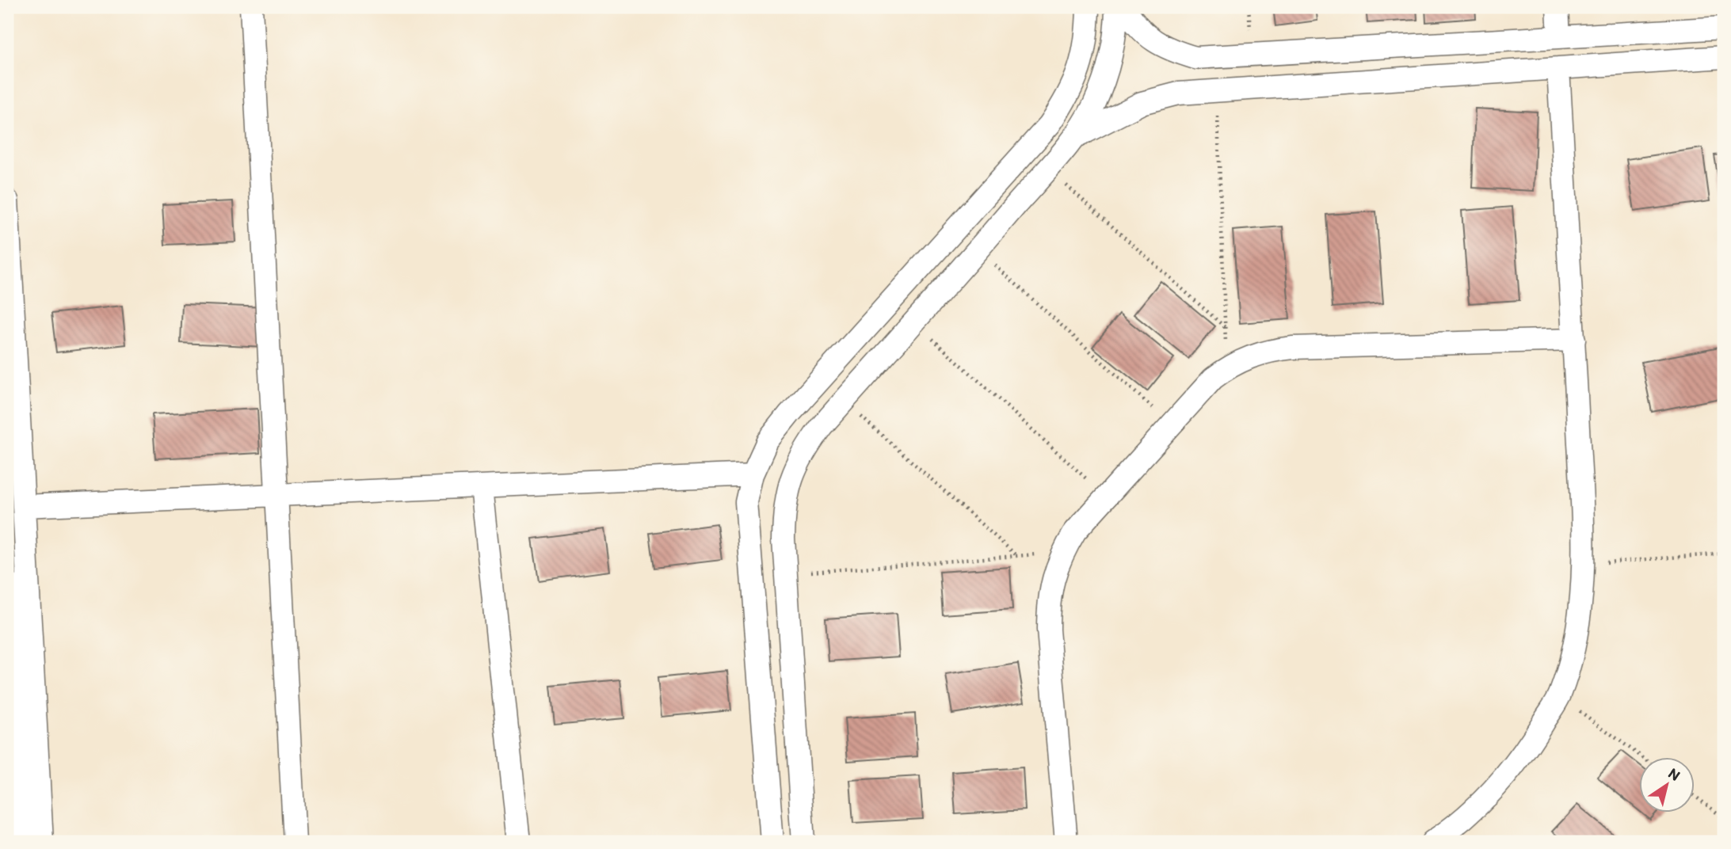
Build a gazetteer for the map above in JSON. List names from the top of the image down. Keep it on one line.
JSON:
{"north":"top right"}
